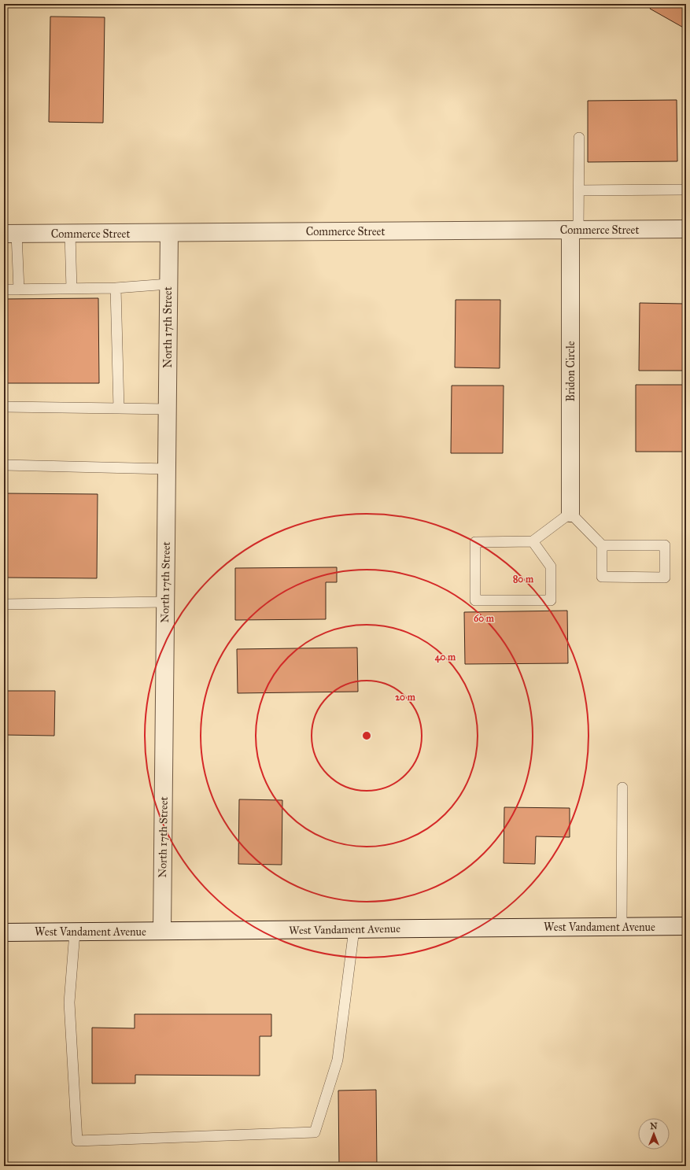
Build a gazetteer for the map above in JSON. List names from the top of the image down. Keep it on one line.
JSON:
{"streets":{"street":["Commerce Street","North 17th Street","Bridon Circle","West Vandament Avenue"]},"crossings":[["Commerce Street","North 17th Street"],["Commerce Street","Bridon Circle"],["North 17th Street","West Vandament Avenue"]],"north":"top","rings":["80 m","60 m","40 m","20 m"]}
